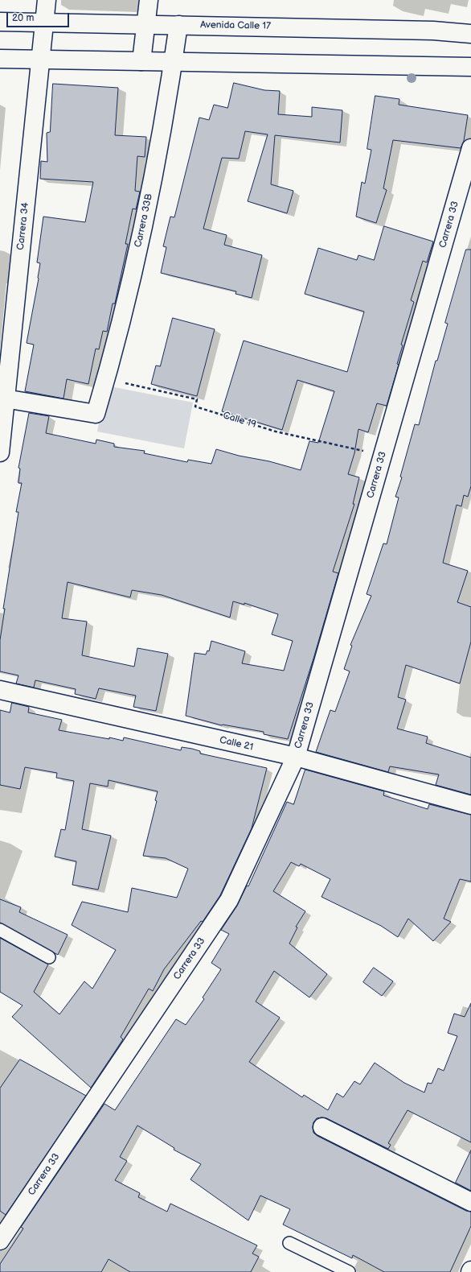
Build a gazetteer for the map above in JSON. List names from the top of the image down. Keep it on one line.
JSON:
{"streets":{"street":["Avenida Calle 17","Carrera 33B","Carrera 33","Carrera 34","Calle 21"],"path":["Calle 19"]},"crossings":[["Avenida Calle 17","Carrera 33B"],["Avenida Calle 17","Carrera 34"],["Carrera 33B","Carrera 34"],["Carrera 33B","Calle 19"],["Carrera 33","Calle 19"],["Carrera 33","Calle 21"]],"scale_bar":"20 m"}
